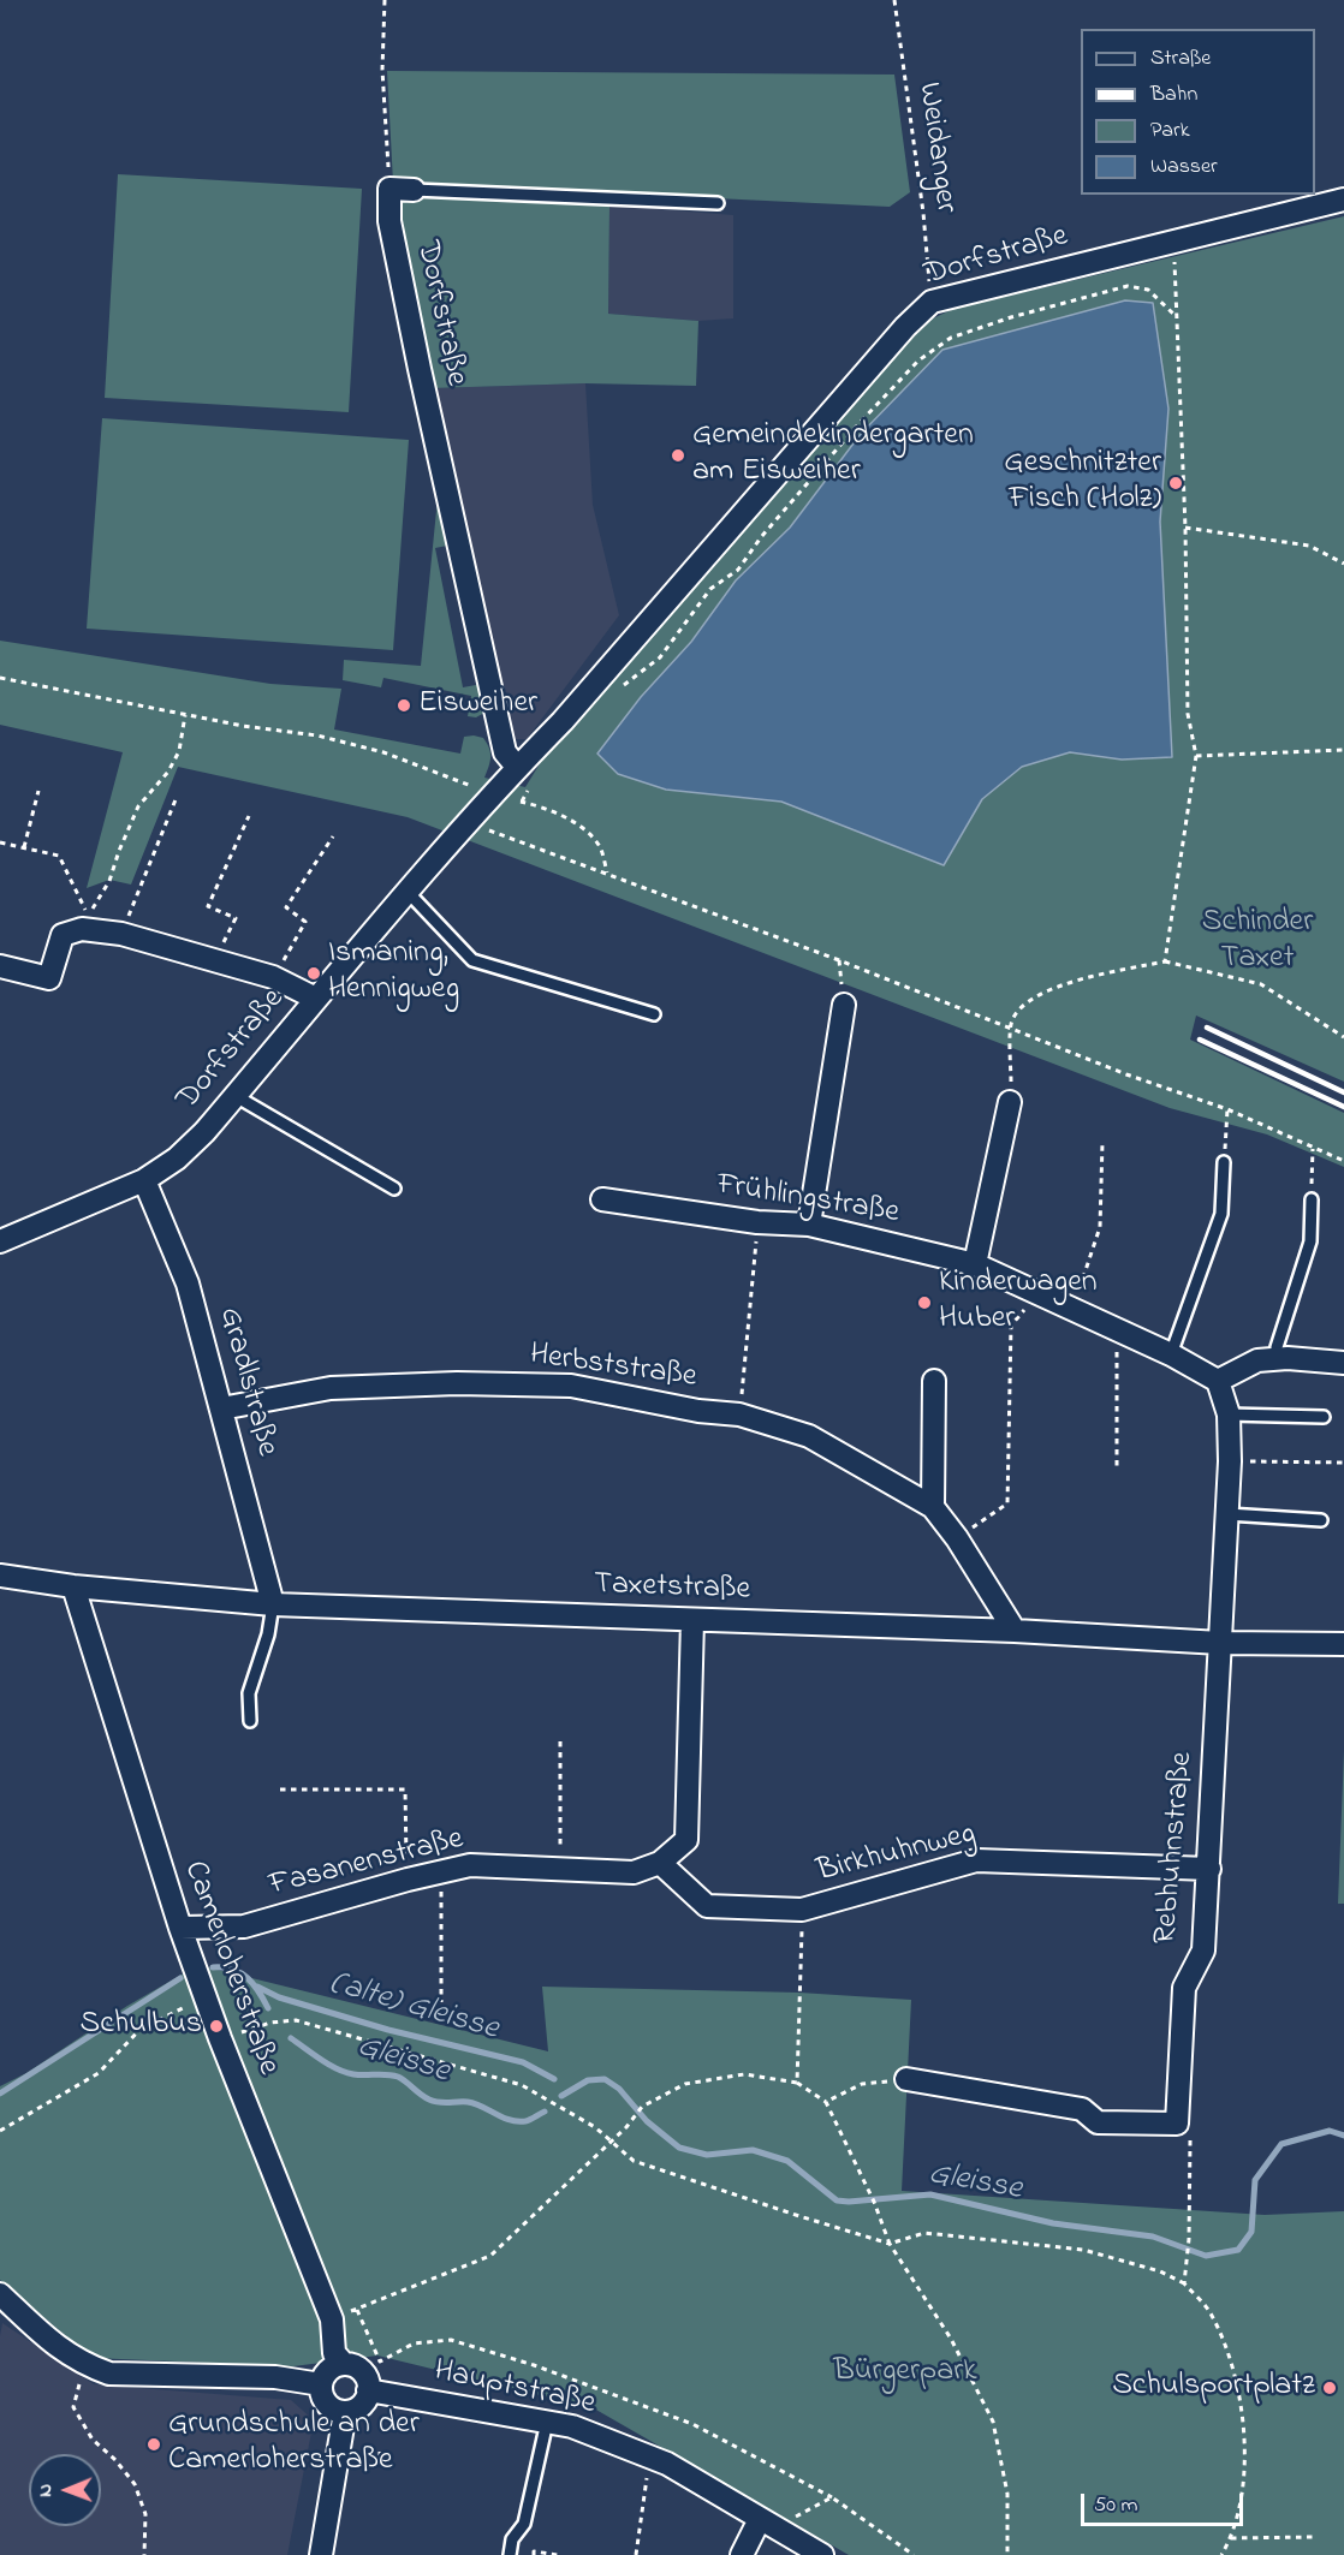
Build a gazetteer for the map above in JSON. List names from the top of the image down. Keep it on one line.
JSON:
{"streets":{"street":["Dorfstraße","Frühlingstraße","Herbststraße","Gradlstraße","Taxetstraße","Rebhuhnstraße","Birkhuhnweg","Fasanenstraße","Camerloherstraße","Hauptstraße"],"path":["Weidanger"]},"crossings":[["Weidanger","Dorfstraße"],["Dorfstraße","Gradlstraße"],["Herbststraße","Gradlstraße"],["Herbststraße","Taxetstraße"],["Gradlstraße","Taxetstraße"],["Taxetstraße","Rebhuhnstraße"],["Taxetstraße","Fasanenstraße"],["Taxetstraße","Camerloherstraße"],["Rebhuhnstraße","Birkhuhnweg"],["Birkhuhnweg","Fasanenstraße"],["Fasanenstraße","Camerloherstraße"],["Camerloherstraße","Hauptstraße"]],"water":["(alte) Gleisse","Gleisse"],"parks":["Schinder Taxet","Bürgerpark"],"places":["Gemeindekindergarten am Eisweiher","Geschnitzter Fisch (Holz)","Eisweiher","Ismaning, Hennigweg","Kinderwagen Huber","Schulbus","Schulsportplatz","Grundschule an der Camerloherstraße"],"legend":["Straße","Bahn","Park","Wasser"],"scale_bar":"50 m","north":"left"}
